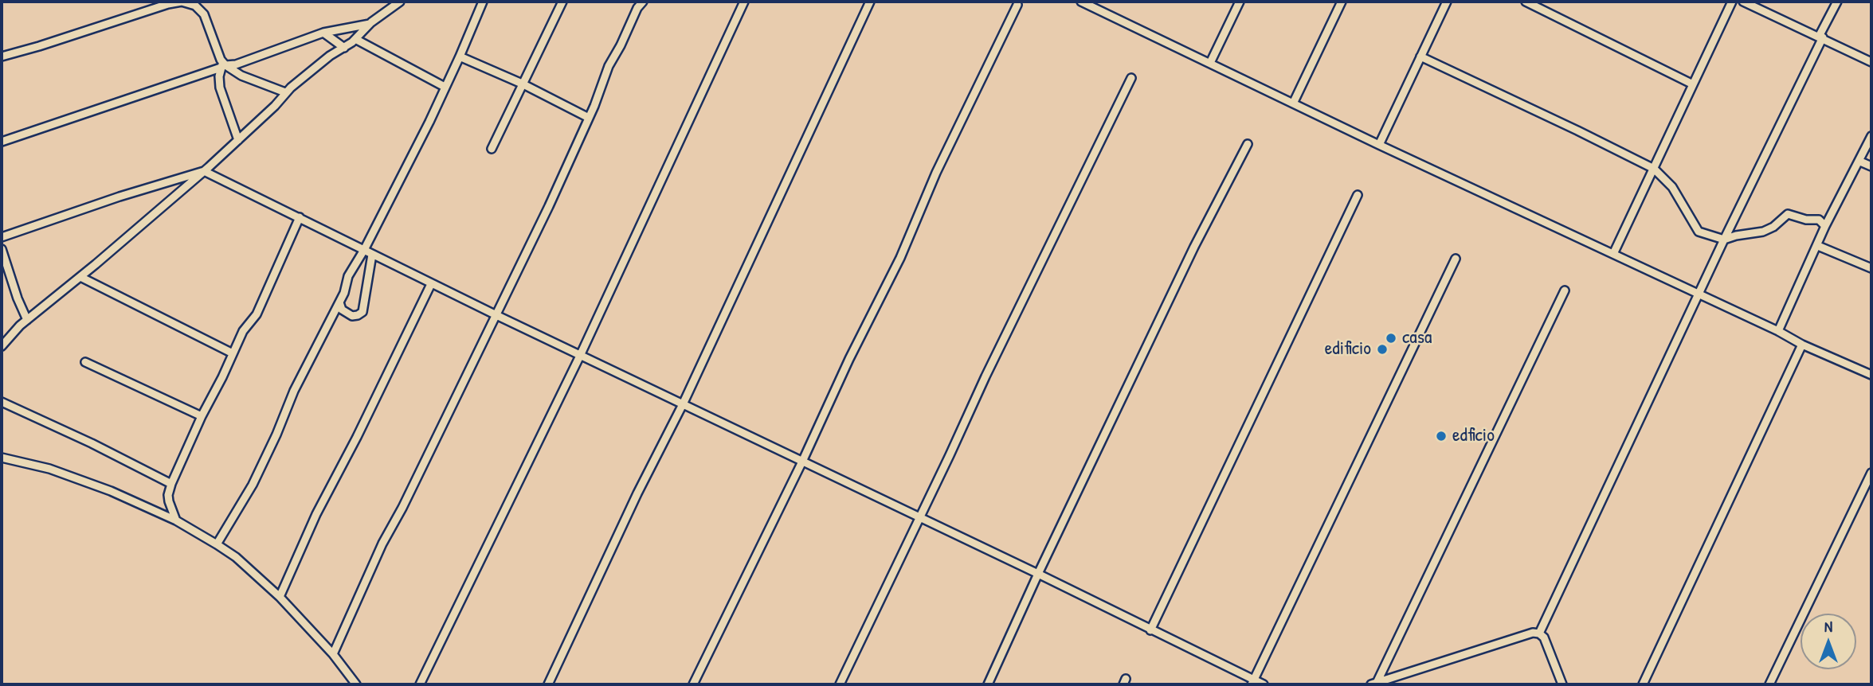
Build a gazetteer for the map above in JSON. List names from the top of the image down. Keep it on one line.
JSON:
{"places":["casa","edificio","edficio"],"north":"top"}
